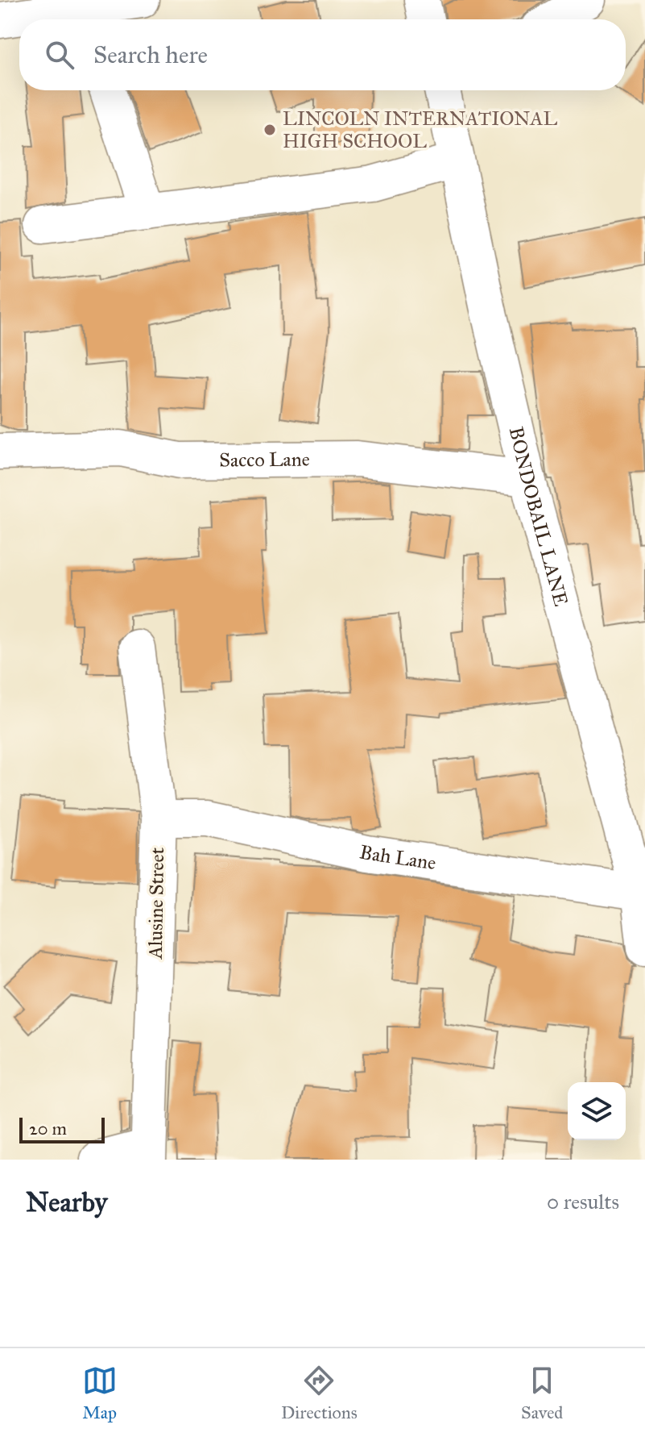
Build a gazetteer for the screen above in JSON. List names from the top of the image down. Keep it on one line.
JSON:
{"streets":{"street":["Sacco Lane","BONDOBAIL LANE","Bah Lane","Alusine Street"]},"crossings":[["Sacco Lane","BONDOBAIL LANE"],["BONDOBAIL LANE","Bah Lane"],["Bah Lane","Alusine Street"]],"places":["LINCOLN INTERNATIONAL HIGH SCHOOL"],"scale_bar":"20 m","page":{"search":"Search here","scale":"20 m","heading":["Nearby","0 results"],"nav":["Map","Directions","Saved"]}}
